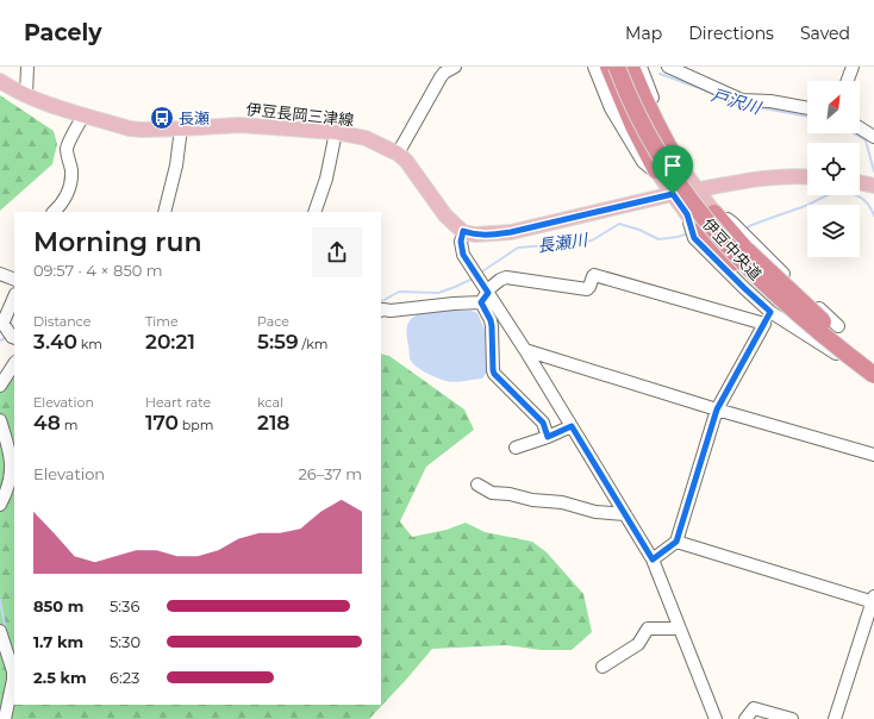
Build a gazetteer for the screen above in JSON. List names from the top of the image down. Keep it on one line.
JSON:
{"streets":{"highway":["伊豆中央道"],"main road":["伊豆長岡三津線"]},"water":["戸沢川","長瀬川"],"places":{"bus stop":["長瀬"]},"north":"top right","page":{"header":"Pacely","nav":["Map","Directions","Saved"],"heading":["Morning run","09:57 · 4 × 850 m"],"stats":[["Distance","3.40 km"],["Time","20:21"],["Pace","5:59 /km"],["Elevation","48 m"],["Heart rate","170 bpm"],["kcal","218"]],"chart":["Elevation","26–37 m"],"list":[{"name":"850 m","note":"5:36"},{"name":"1.7 km","note":"5:30"},{"name":"2.5 km","note":"6:23"}]}}
